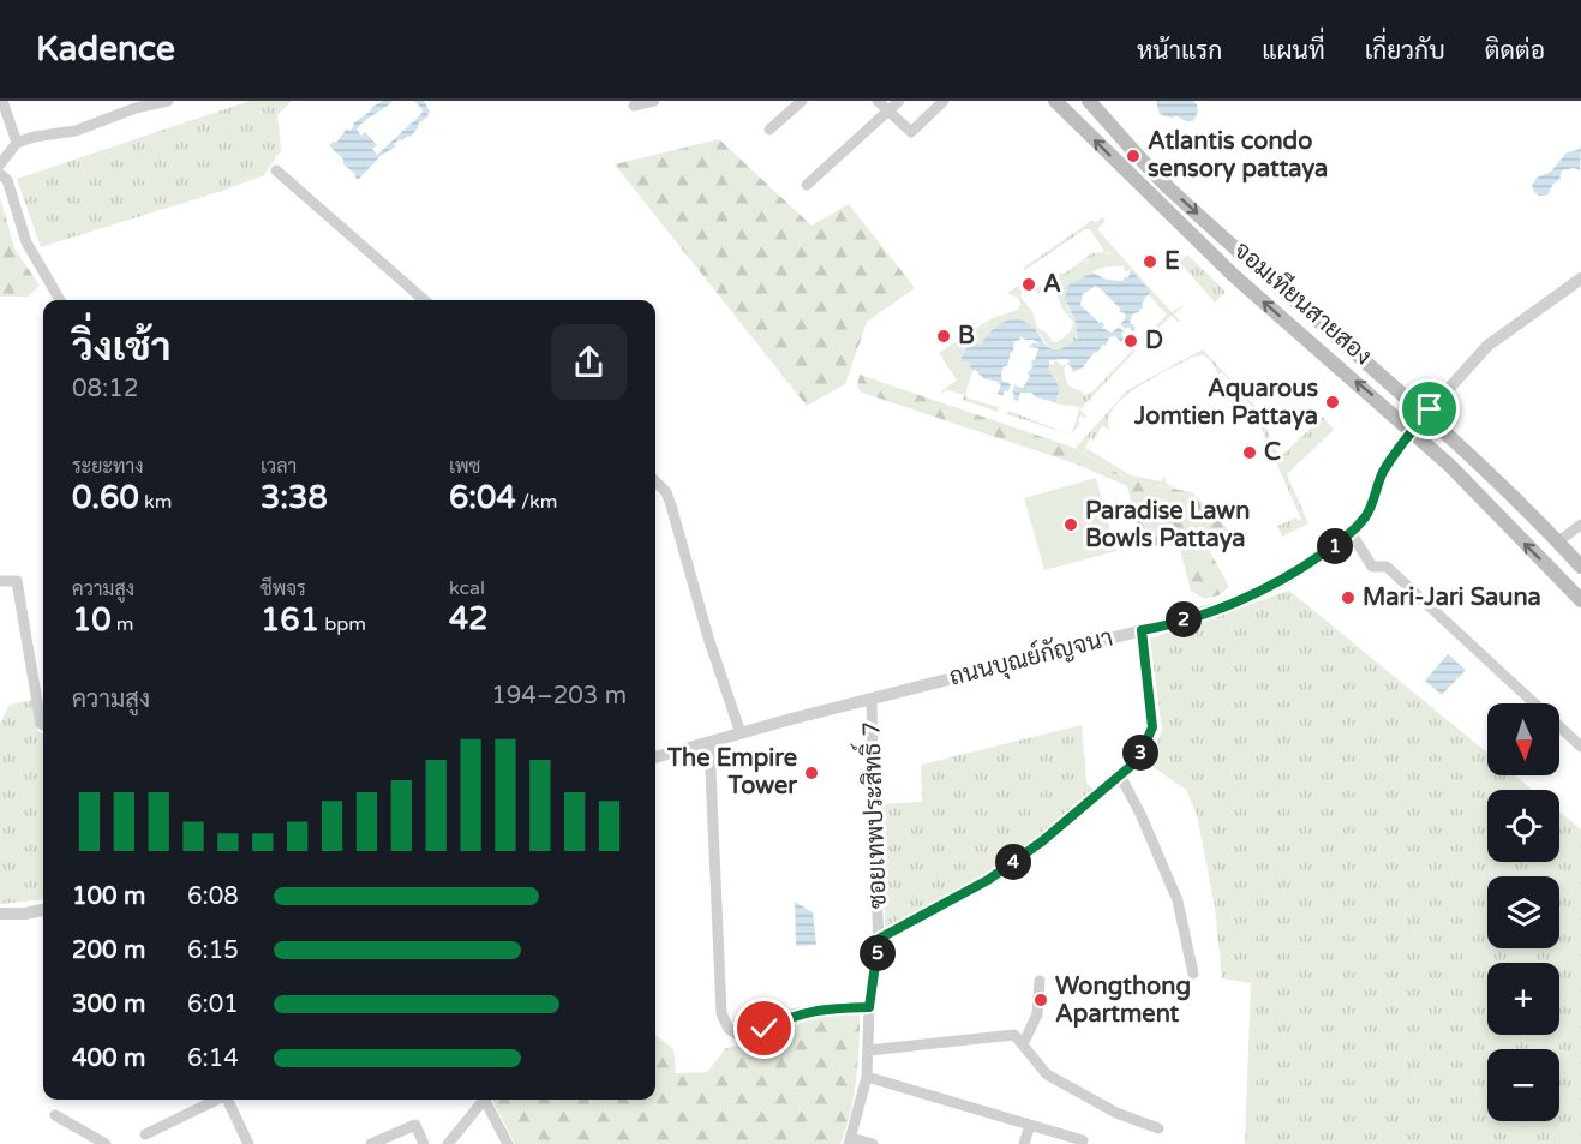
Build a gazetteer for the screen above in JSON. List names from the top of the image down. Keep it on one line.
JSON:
{"streets":{"main road":["จอมเทียนสายสอง"],"street":["ถนนบุณย์กัญจนา","ซอยเทพประสิทธิ์ 7"]},"crossings":[["จอมเทียนสายสอง","ถนนบุณย์กัญจนา"],["ถนนบุณย์กัญจนา","ซอยเทพประสิทธิ์ 7"]],"places":["Atlantis condo sensory pattaya","E","A","B","D","Aquarous Jomtien Pattaya","C","Paradise Lawn Bowls Pattaya","Mari-Jari Sauna","The Empire Tower","Wongthong Apartment"],"north":"bottom","page":{"header":"Kadence","nav":["หน้าแรก","แผนที่","เกี่ยวกับ","ติดต่อ"],"heading":["วิ่งเช้า","08:12"],"stats":[["ระยะทาง","0.60 km"],["เวลา","3:38"],["เพซ","6:04 /km"],["ความสูง","10 m"],["ชีพจร","161 bpm"],["kcal","42"]],"pins":["1","2","3","4","5"],"chart":["ความสูง","194–203 m"],"map_buttons":["+","−"],"list":[{"name":"100 m","note":"6:08"},{"name":"200 m","note":"6:15"},{"name":"300 m","note":"6:01"},{"name":"400 m","note":"6:14"}]}}
